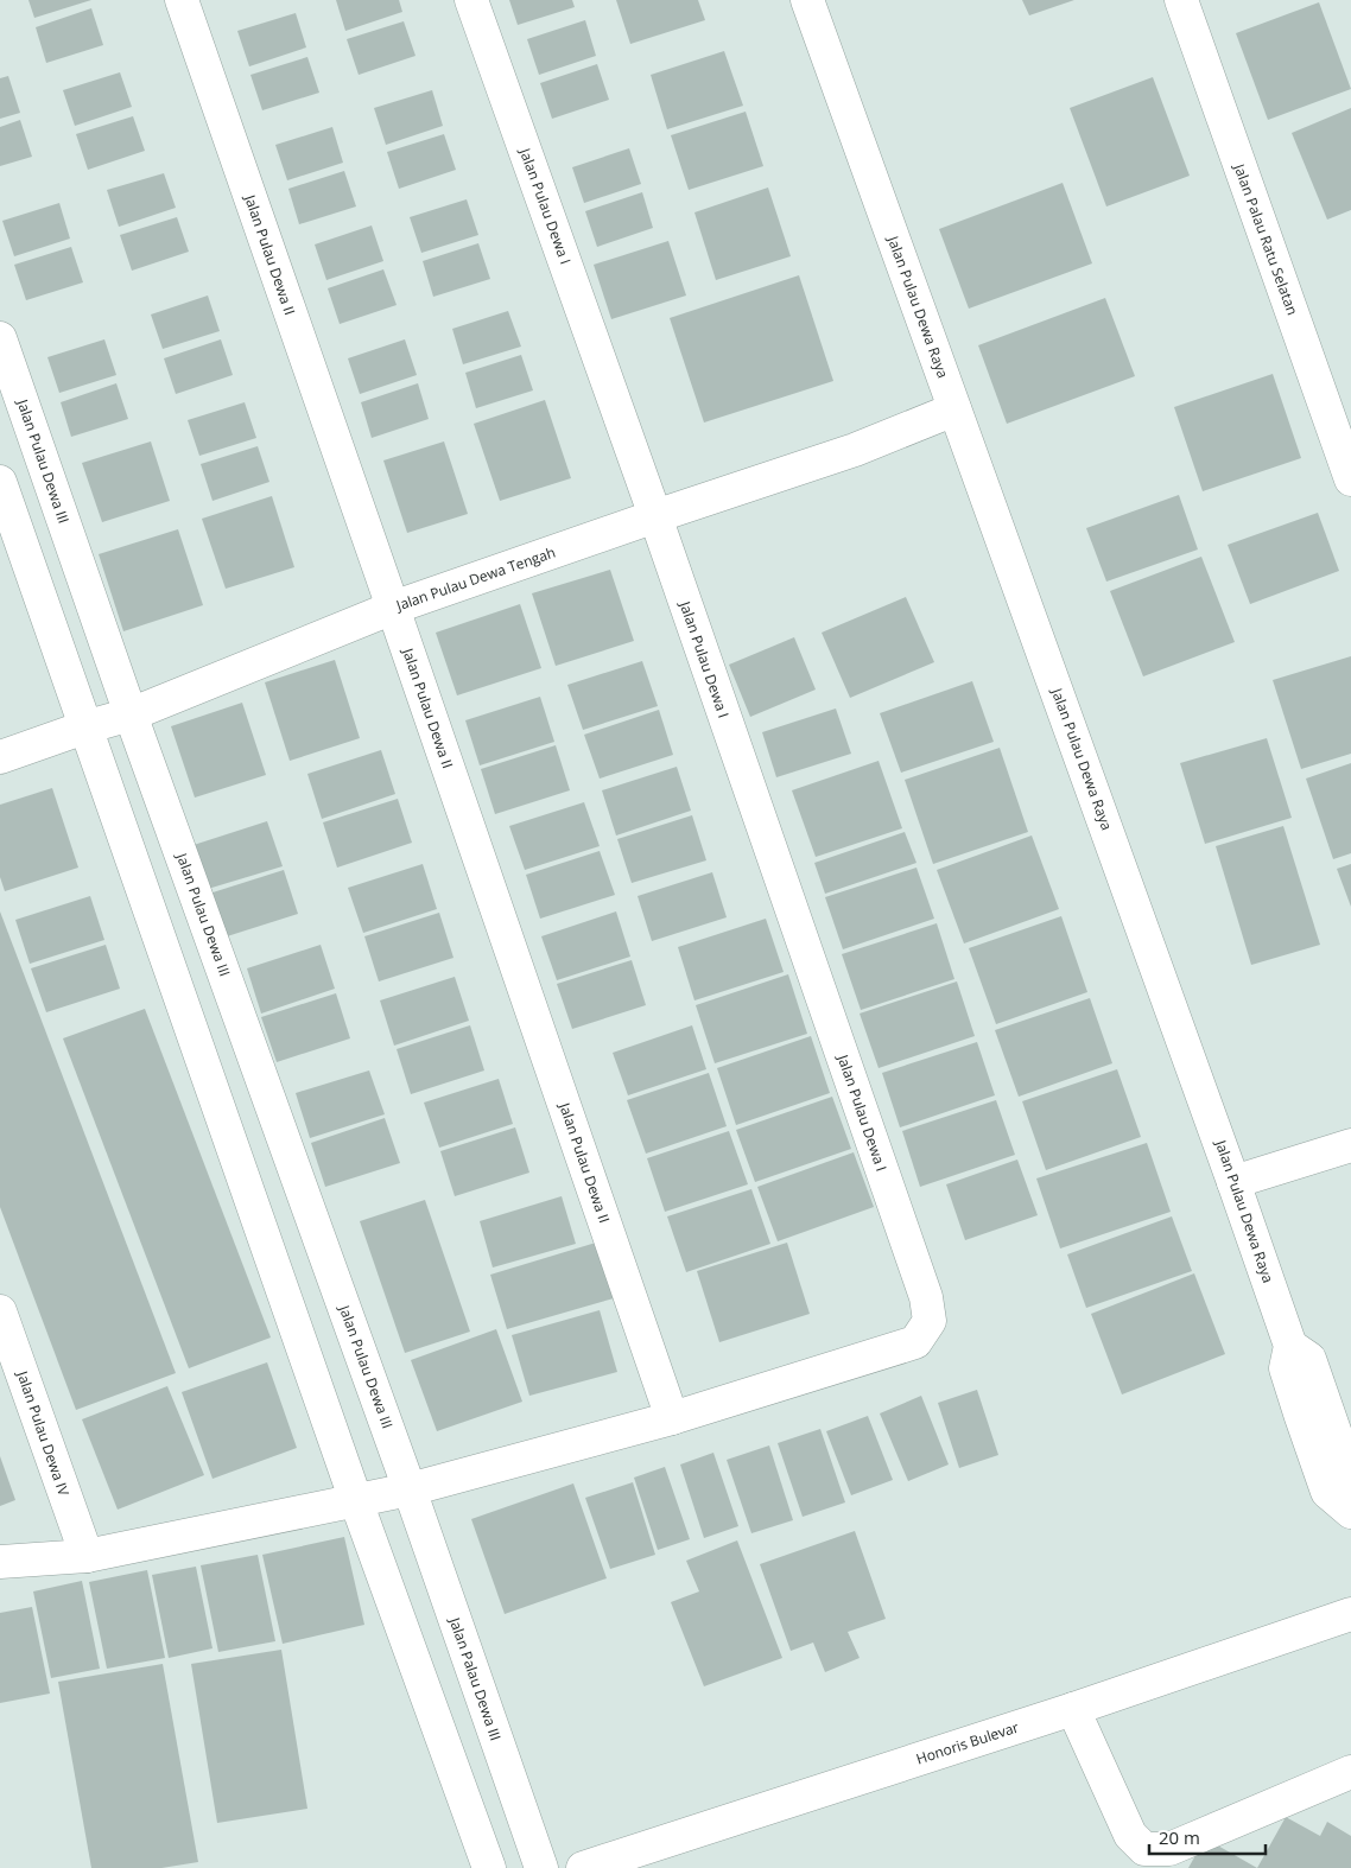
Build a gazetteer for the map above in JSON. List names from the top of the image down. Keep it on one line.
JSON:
{"streets":{"street":["Jalan Pulau Dewa I","Jalan Palau Ratu Selatan","Jalan Pulau Dewa II","Jalan Pulau Dewa Raya","Jalan Pulau Dewa III","Jalan Pulau Dewa Tengah","Jalan Pulau Dewa IV","Jalan Palau Dewa III","Honoris Bulevar"]},"crossings":[["Jalan Pulau Dewa I","Jalan Pulau Dewa II"],["Jalan Pulau Dewa I","Jalan Pulau Dewa Tengah"],["Jalan Pulau Dewa II","Jalan Pulau Dewa Tengah"],["Jalan Pulau Dewa Raya","Jalan Pulau Dewa Tengah"],["Jalan Pulau Dewa III","Jalan Pulau Dewa Tengah"],["Jalan Pulau Dewa III","Jalan Palau Dewa III"]],"scale_bar":"20 m"}
